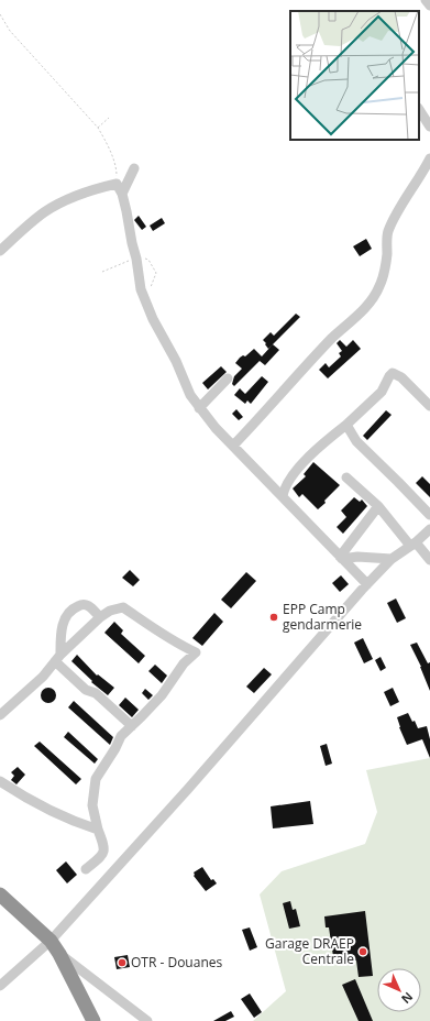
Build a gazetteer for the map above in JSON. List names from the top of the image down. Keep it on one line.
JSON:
{"places":["EPP Camp gendarmerie","Garage DRAEP Centrale","OTR - Douanes"],"north":"bottom right"}
